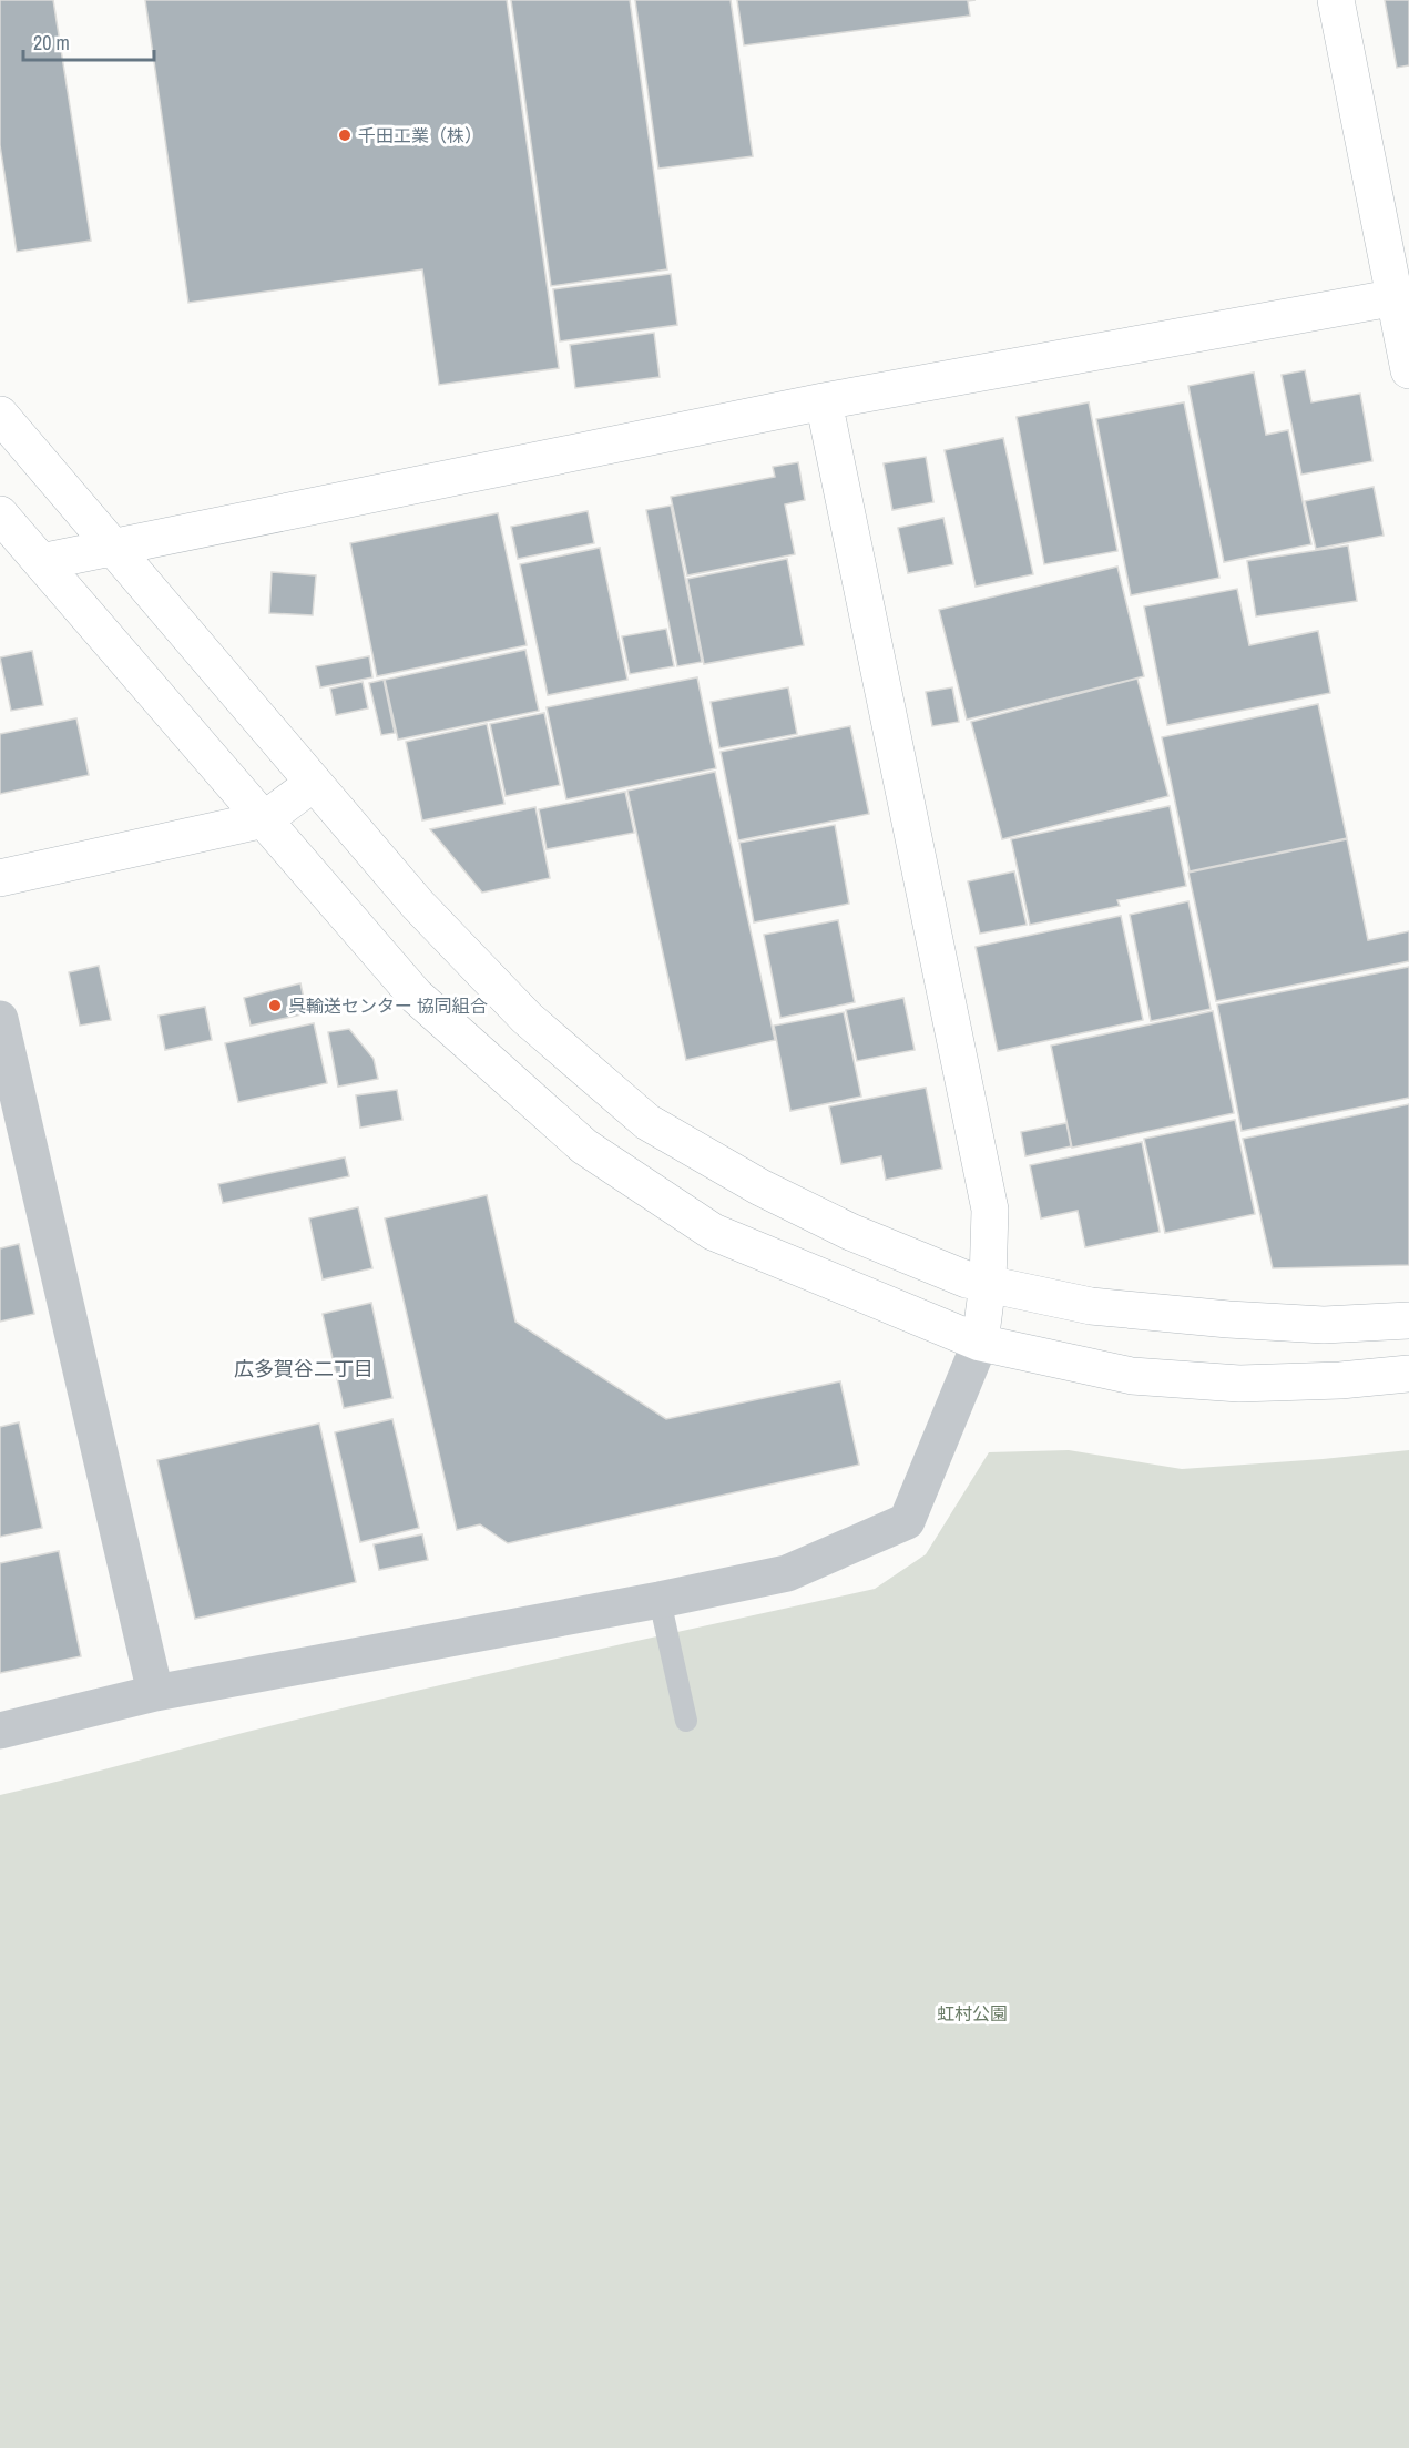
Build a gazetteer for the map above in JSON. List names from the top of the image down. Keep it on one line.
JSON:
{"districts":["広多賀谷二丁目"],"parks":["虹村公園"],"places":["千田工業（株）","呉輸送センター 協同組合"],"scale_bar":"20 m"}
